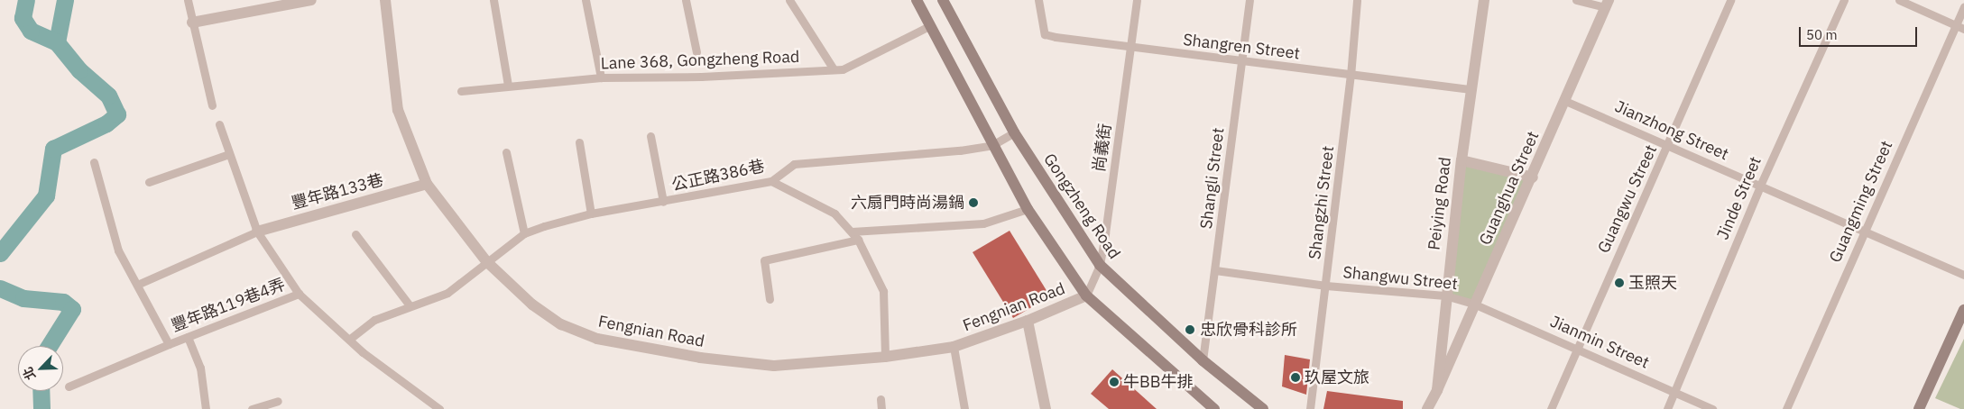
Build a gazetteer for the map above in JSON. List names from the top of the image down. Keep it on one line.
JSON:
{"streets":{"street":["Guanghua Street","豐年路133巷","Peiying Road","Gongzheng Road","Fengnian Road"],"lane":["Shangren Street","Lane 368, Gongzheng Road","Jianzhong Street","尚義街","公正路386巷","Shangli Street","Jinde Street","Guangwu Street","Guangming Street","Shangzhi Street","Shangwu Street","豐年路119巷4弄","Jianmin Street"]},"crossings":[["Shangren Street","尚義街"],["Shangren Street","Shangli Street"],["Shangren Street","Shangzhi Street"],["Shangren Street","Peiying Road"],["Jianzhong Street","Guanghua Street"],["Jianzhong Street","Jinde Street"],["Jianzhong Street","Guangwu Street"],["Jianzhong Street","Guangming Street"],["尚義街","Gongzheng Road"],["尚義街","Fengnian Road"],["公正路386巷","Gongzheng Road"],["公正路386巷","Fengnian Road"],["Shangli Street","Gongzheng Road"],["Shangli Street","Shangwu Street"],["Guanghua Street","Peiying Road"],["Guanghua Street","Shangwu Street"],["Guanghua Street","Jianmin Street"],["豐年路133巷","Fengnian Road"],["Jinde Street","Jianmin Street"],["Guangwu Street","Jianmin Street"],["Shangzhi Street","Shangwu Street"],["Peiying Road","Shangwu Street"],["Shangwu Street","Jianmin Street"]],"places":["六扇門時尚湯鍋","玉照天","忠欣骨科診所","玖屋文旅","牛BB牛排"],"scale_bar":"50 m","north":"bottom left"}
